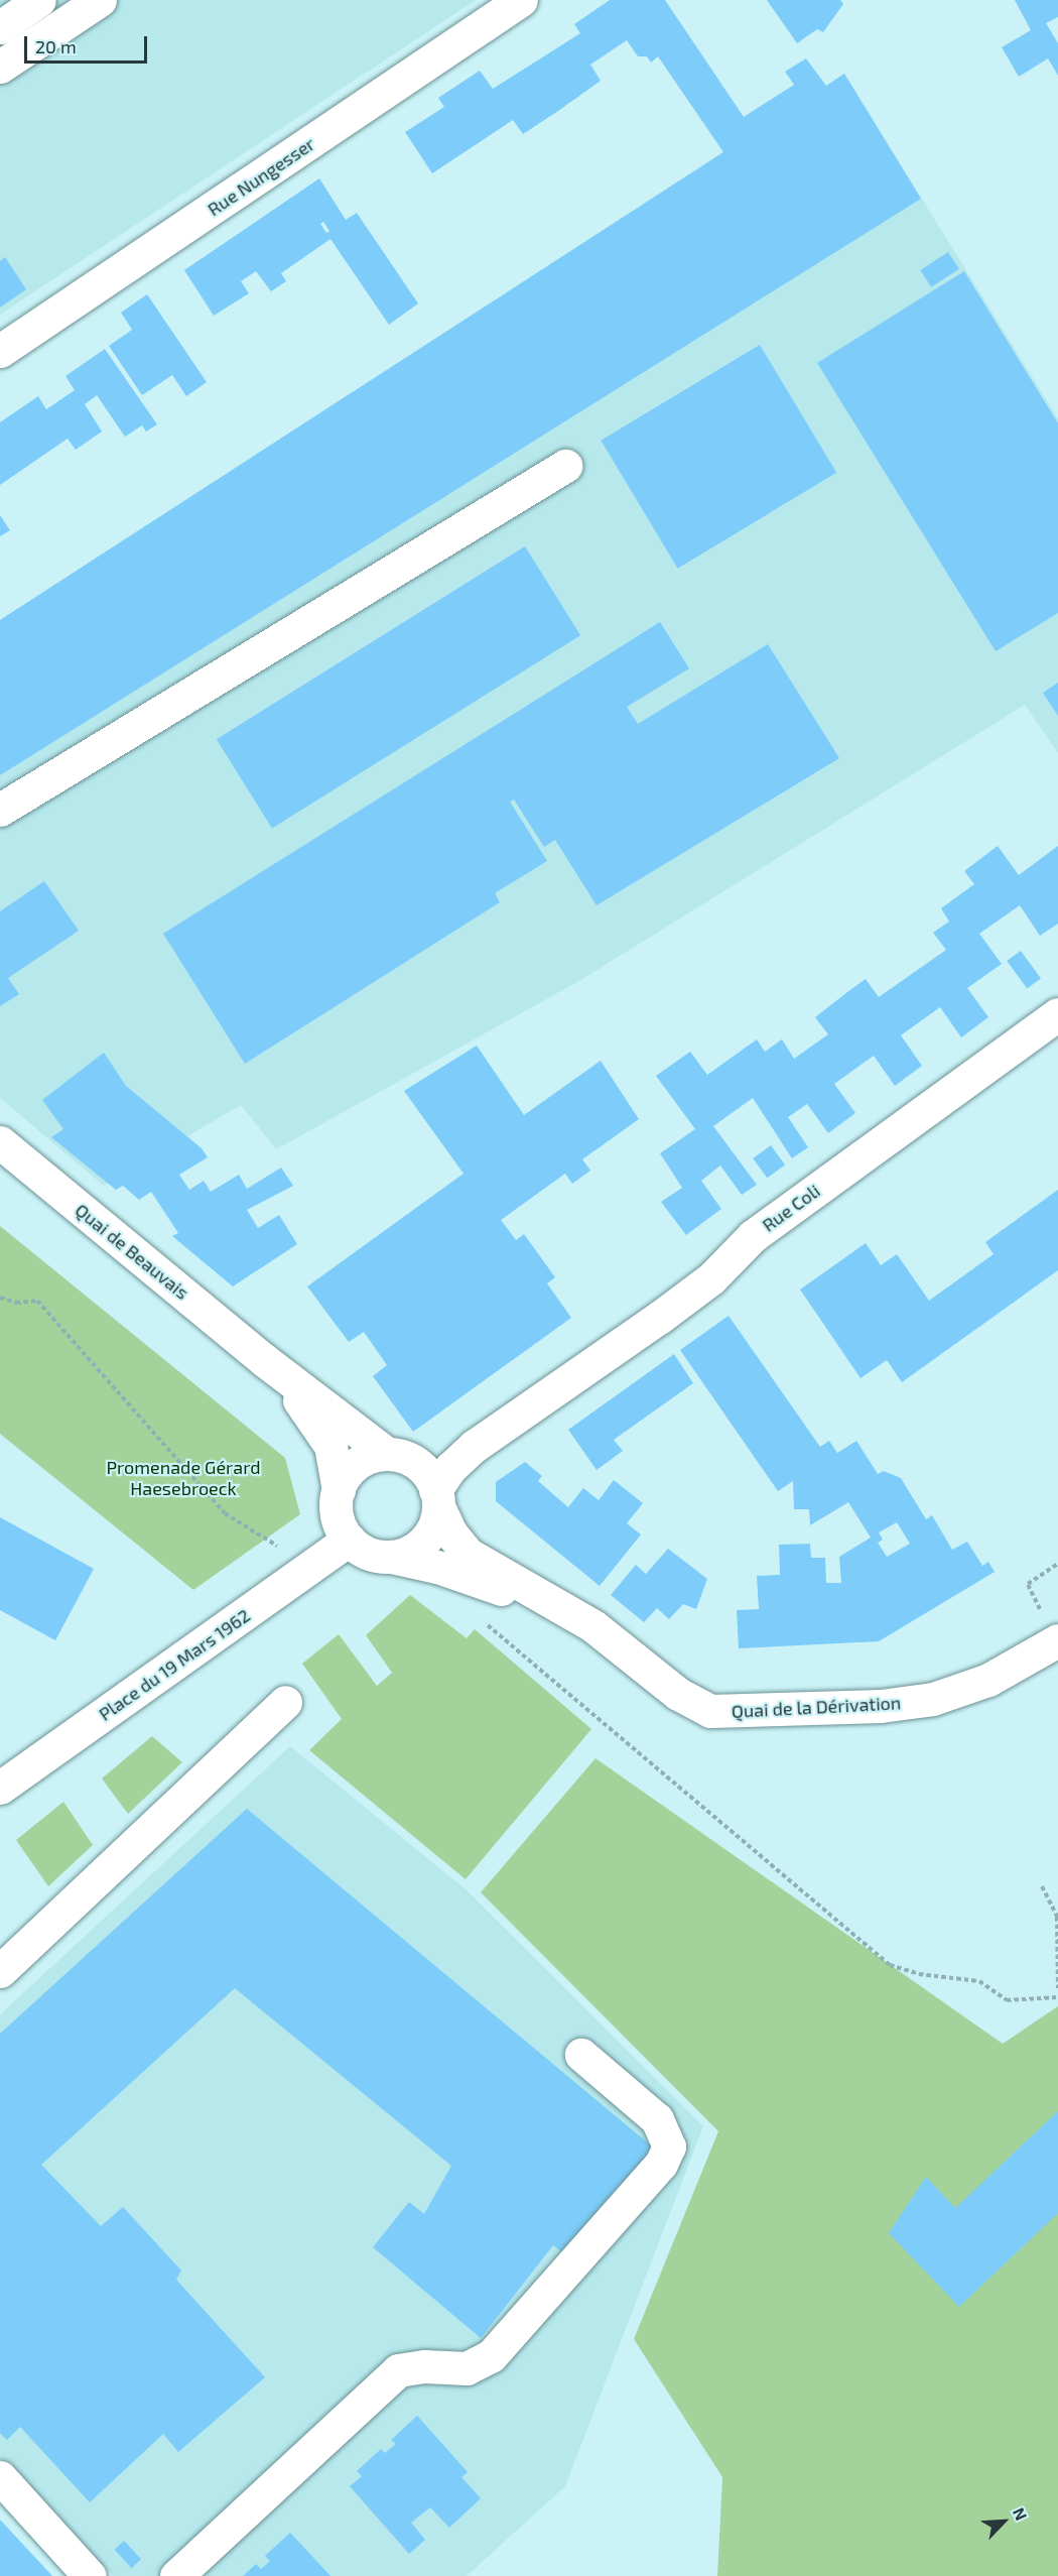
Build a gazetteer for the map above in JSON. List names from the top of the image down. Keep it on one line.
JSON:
{"streets":{"street":["Rue Nungesser","Rue Coli","Quai de Beauvais","Place du 19 Mars 1962","Quai de la Dérivation"]},"crossings":[["Rue Coli","Quai de Beauvais"],["Rue Coli","Place du 19 Mars 1962"],["Rue Coli","Quai de la Dérivation"],["Quai de Beauvais","Place du 19 Mars 1962"],["Quai de Beauvais","Quai de la Dérivation"],["Place du 19 Mars 1962","Quai de la Dérivation"]],"parks":["Promenade Gérard Haesebroeck"],"scale_bar":"20 m","north":"top right"}
